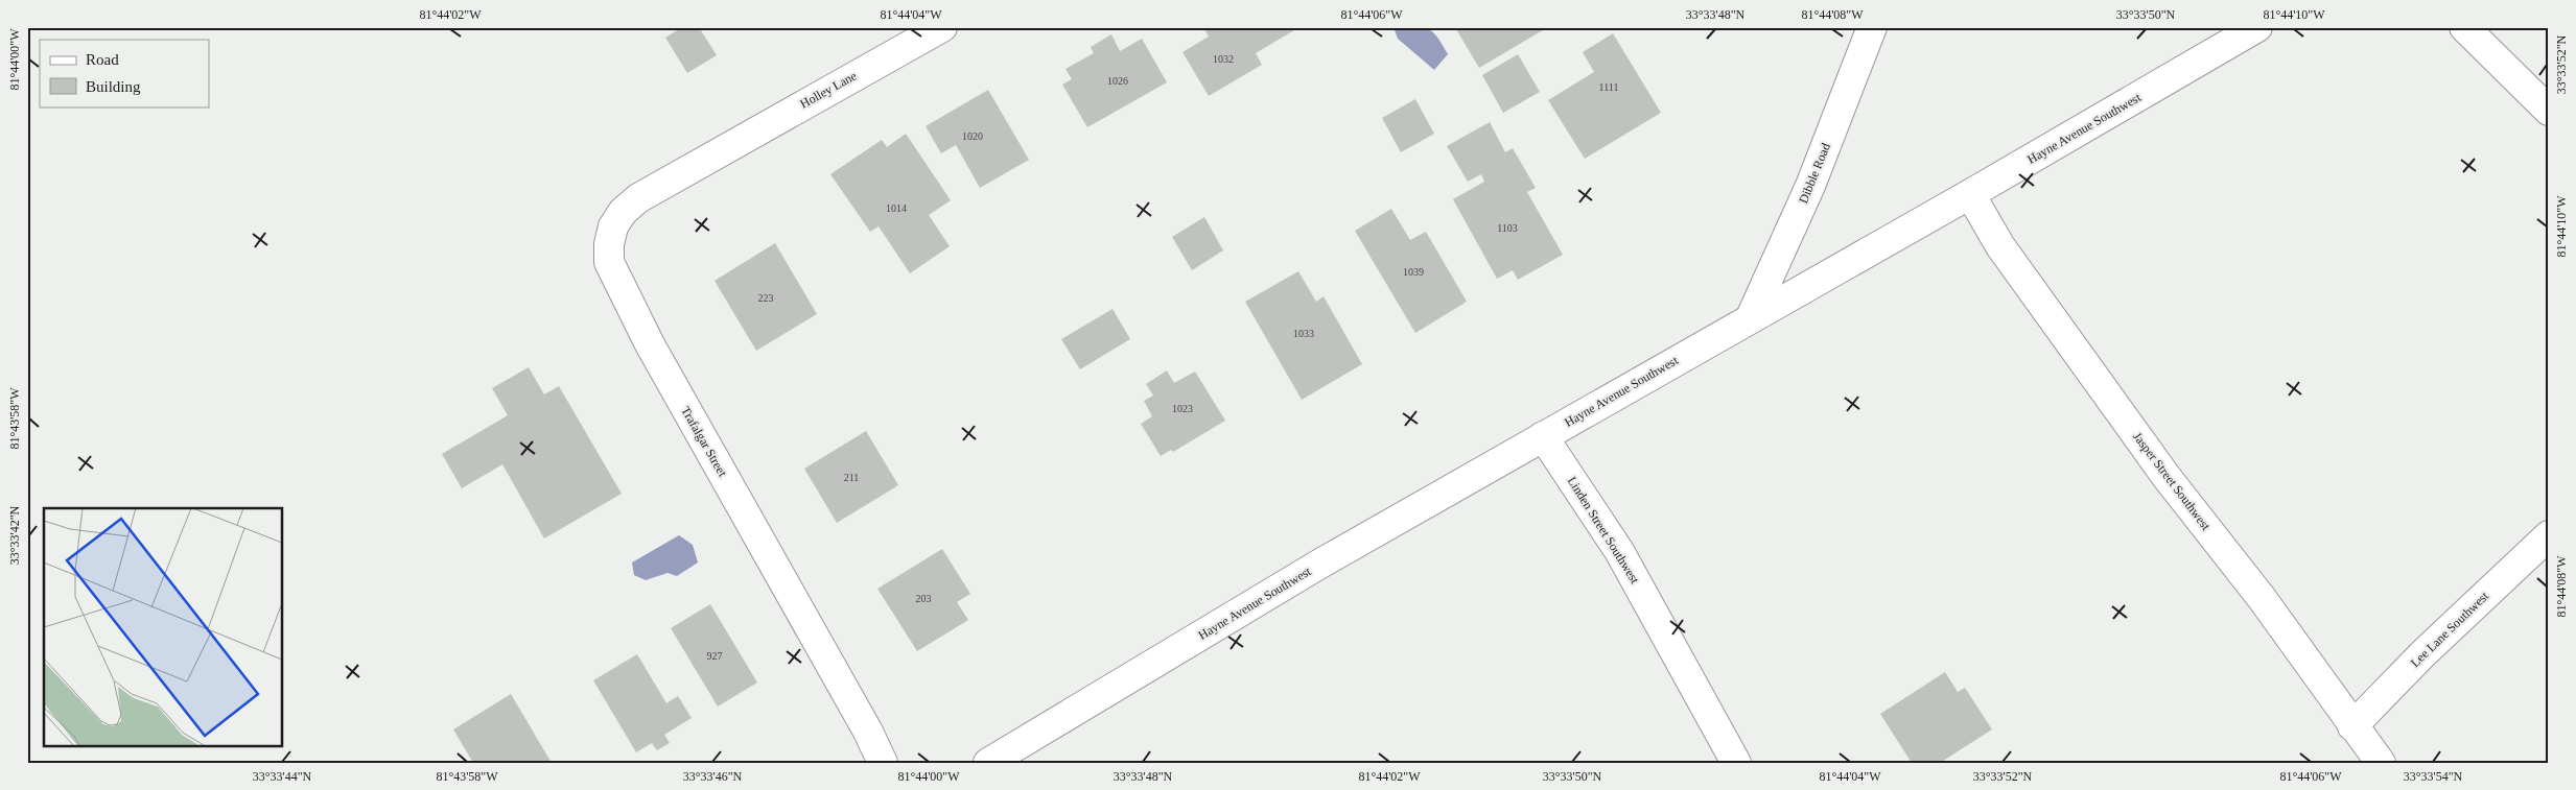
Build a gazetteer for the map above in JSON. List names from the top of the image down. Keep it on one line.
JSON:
{"streets":{"street":["Holley Lane","Hayne Avenue Southwest","Dibble Road","Trafalgar Street","Jasper Street Southwest","Linden Street Southwest","Lee Lane Southwest"]},"crossings":[["Holley Lane","Trafalgar Street"],["Hayne Avenue Southwest","Dibble Road"],["Hayne Avenue Southwest","Jasper Street Southwest"],["Hayne Avenue Southwest","Linden Street Southwest"],["Jasper Street Southwest","Lee Lane Southwest"]],"house_numbers":["1032","1026","1111","1020","1014","1103","1039","223","1033","1023","211","203","927"],"legend":["Road","Building"],"coordinates":["81°44'02\"W","81°44'04\"W","81°44'06\"W","33°33'48\"N","81°44'08\"W","33°33'50\"N","81°44'10\"W","81°44'00\"W","33°33'52\"N","81°43'58\"W","33°33'42\"N","33°33'44\"N","33°33'46\"N","33°33'54\"N"]}
